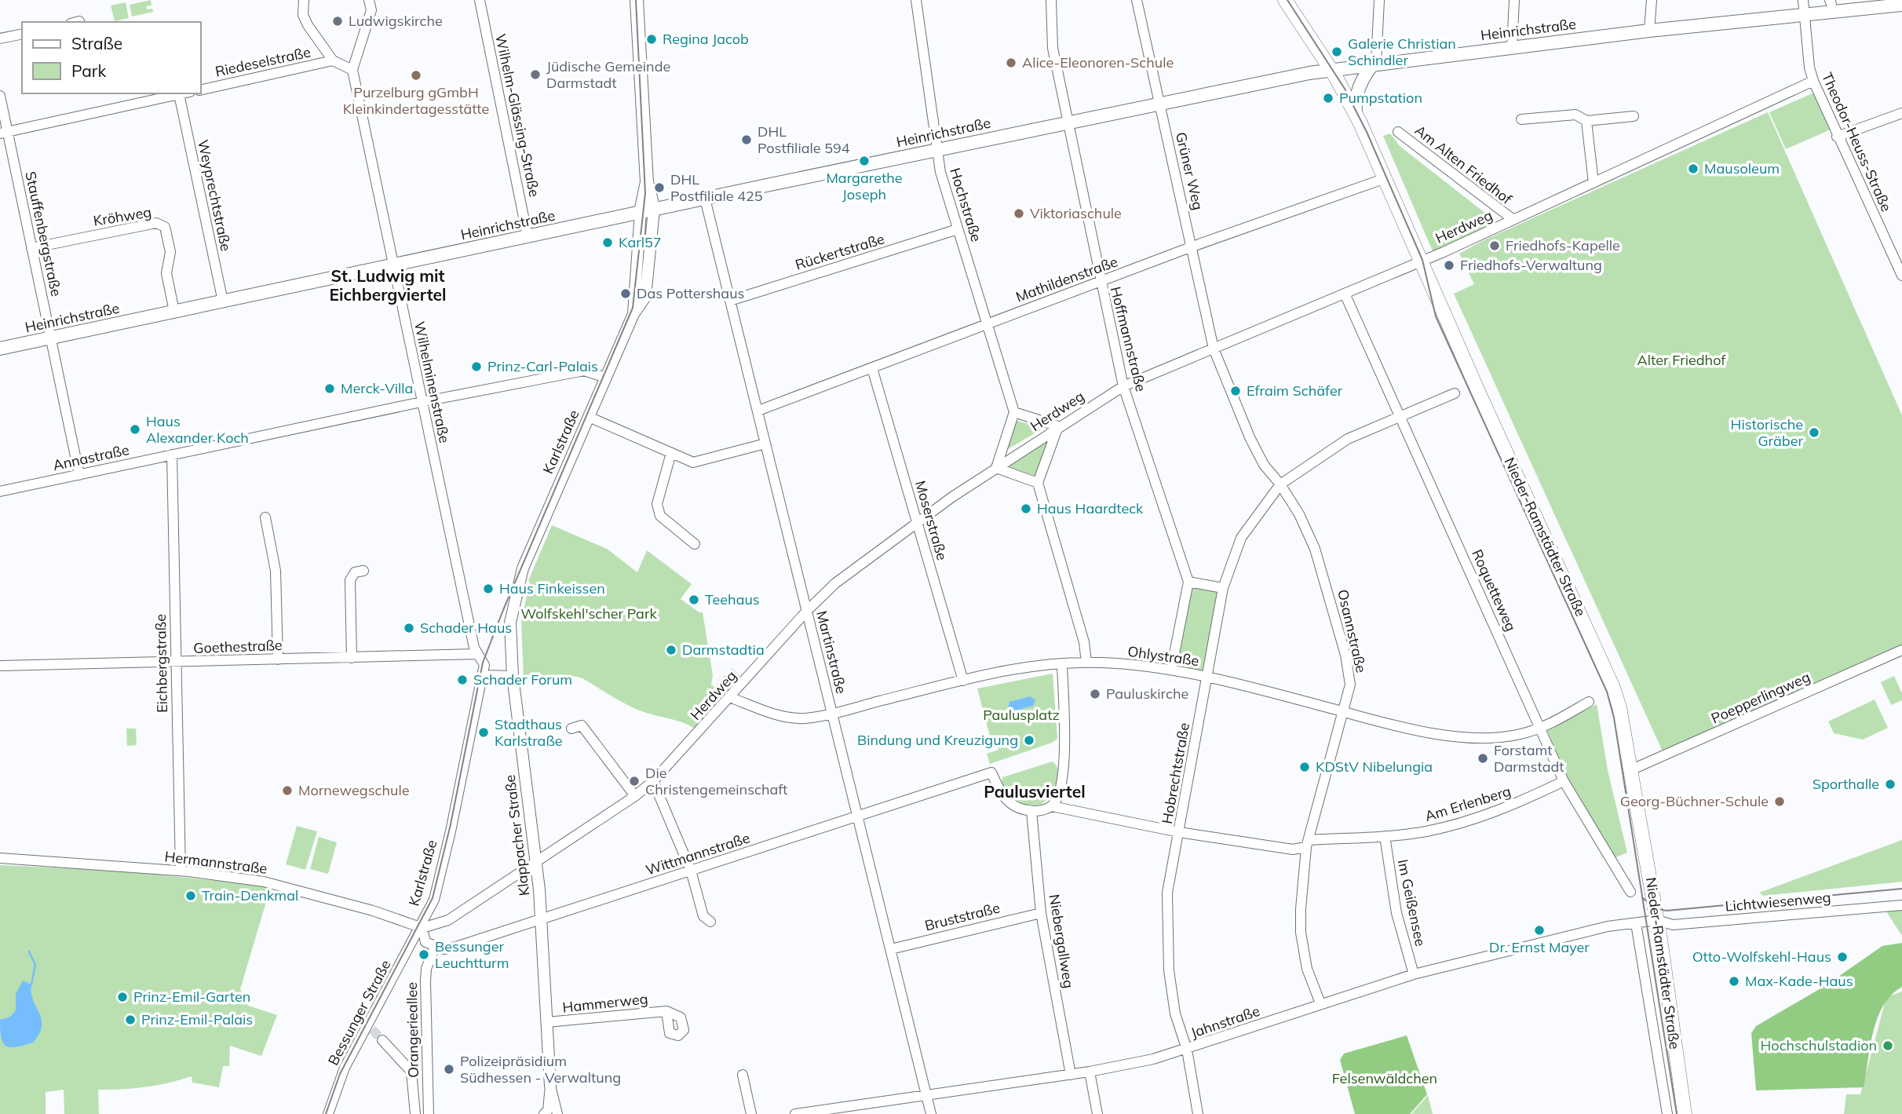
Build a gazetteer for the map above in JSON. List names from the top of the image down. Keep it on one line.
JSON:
{"streets":{"main road":["Heinrichstraße","Karlstraße","Nieder-Ramstädter Straße"],"street":["Riedeselstraße","Wilhelm-Glässing-Straße","Theodor-Heuss-Straße","Am Alten Friedhof","Grüner Weg","Weyprechtstraße","Hochstraße","Kröhweg","Herdweg","Stauffenbergstraße","Rückertstraße","Mathildenstraße","Hoffmannstraße","Wilhelminenstraße","Annastraße","Moserstraße","Roquetteweg","Osannstraße","Goethestraße","Martinstraße","Ohlystraße","Eichbergstraße","Poepperlingweg","Hobrechtstraße","Am Erlenberg","Klappacher Straße","Wittmannstraße","Hermannstraße","Lichtwiesenweg","Im Geißensee","Bruststraße","Niebergallweg","Hammerweg","Bessunger Straße","Jahnstraße","Orangerieallee"]},"crossings":[["Heinrichstraße","Wilhelm-Glässing-Straße"],["Heinrichstraße","Theodor-Heuss-Straße"],["Heinrichstraße","Grüner Weg"],["Heinrichstraße","Weyprechtstraße"],["Heinrichstraße","Hochstraße"],["Heinrichstraße","Kröhweg"],["Heinrichstraße","Stauffenbergstraße"],["Heinrichstraße","Hoffmannstraße"],["Heinrichstraße","Wilhelminenstraße"],["Heinrichstraße","Karlstraße"],["Heinrichstraße","Nieder-Ramstädter Straße"],["Heinrichstraße","Martinstraße"],["Theodor-Heuss-Straße","Herdweg"],["Am Alten Friedhof","Herdweg"],["Grüner Weg","Herdweg"],["Grüner Weg","Mathildenstraße"],["Grüner Weg","Osannstraße"],["Hochstraße","Rückertstraße"],["Hochstraße","Mathildenstraße"],["Kröhweg","Stauffenbergstraße"],["Herdweg","Hoffmannstraße"],["Herdweg","Karlstraße"],["Herdweg","Moserstraße"],["Herdweg","Nieder-Ramstädter Straße"],["Herdweg","Roquetteweg"],["Herdweg","Osannstraße"],["Herdweg","Martinstraße"],["Herdweg","Ohlystraße"],["Herdweg","Klappacher Straße"],["Herdweg","Hermannstraße"],["Herdweg","Bessunger Straße"],["Stauffenbergstraße","Annastraße"],["Rückertstraße","Martinstraße"],["Mathildenstraße","Hoffmannstraße"],["Mathildenstraße","Moserstraße"],["Mathildenstraße","Nieder-Ramstädter Straße"],["Mathildenstraße","Martinstraße"],["Hoffmannstraße","Ohlystraße"],["Wilhelminenstraße","Karlstraße"],["Wilhelminenstraße","Annastraße"],["Wilhelminenstraße","Goethestraße"],["Karlstraße","Annastraße"],["Karlstraße","Klappacher Straße"],["Karlstraße","Hermannstraße"],["Karlstraße","Bessunger Straße"],["Annastraße","Eichbergstraße"],["Moserstraße","Ohlystraße"],["Nieder-Ramstädter Straße","Poepperlingweg"],["Nieder-Ramstädter Straße","Lichtwiesenweg"],["Nieder-Ramstädter Straße","Jahnstraße"],["Roquetteweg","Ohlystraße"],["Roquetteweg","Hobrechtstraße"],["Roquetteweg","Am Erlenberg"],["Osannstraße","Ohlystraße"],["Osannstraße","Hobrechtstraße"],["Osannstraße","Am Erlenberg"],["Osannstraße","Jahnstraße"],["Goethestraße","Eichbergstraße"],["Martinstraße","Ohlystraße"],["Martinstraße","Wittmannstraße"],["Martinstraße","Bruststraße"],["Martinstraße","Jahnstraße"],["Ohlystraße","Hobrechtstraße"],["Eichbergstraße","Hermannstraße"],["Hobrechtstraße","Am Erlenberg"],["Hobrechtstraße","Jahnstraße"],["Am Erlenberg","Im Geißensee"],["Klappacher Straße","Wittmannstraße"],["Klappacher Straße","Hammerweg"],["Wittmannstraße","Niebergallweg"],["Wittmannstraße","Orangerieallee"],["Hermannstraße","Bessunger Straße"],["Lichtwiesenweg","Jahnstraße"],["Im Geißensee","Jahnstraße"],["Bruststraße","Niebergallweg"],["Niebergallweg","Jahnstraße"]],"districts":["St. Ludwig mit Eichbergviertel","Paulusviertel"],"parks":["Alter Friedhof","Wolfskehl'scher Park","Paulusplatz","Felsenwäldchen"],"places":["Ludwigskirche","Regina Jacob","Galerie Christian Schindler","Alice-Eleonoren-Schule","Jüdische Gemeinde Darmstadt","Purzelburg gGmbH Kleinkindertagesstätte","Pumpstation","DHL Postfiliale 594","Margarethe Joseph","Mausoleum","DHL Postfiliale 425","Viktoriaschule","Karl57","Friedhofs-Kapelle","Friedhofs-Verwaltung","Das Pottershaus","Prinz-Carl-Palais","Merck-Villa","Efraim Schäfer","Haus Alexander Koch","Historische Gräber","Haus Haardteck","Haus Finkeissen","Teehaus","Schader Haus","Darmstadtia","Schader Forum","Pauluskirche","Stadthaus Karlstraße","Bindung und Kreuzigung","Forstamt Darmstadt","KDStV Nibelungia","Die Christengemeinschaft","Sporthalle","Mornewegschule","Georg-Büchner-Schule","Train-Denkmal","Dr. Ernst Mayer","Bessunger Leuchtturm","Otto-Wolfskehl-Haus","Max-Kade-Haus","Prinz-Emil-Garten","Prinz-Emil-Palais","Hochschulstadion","Polizeipräsidium Südhessen - Verwaltung"],"legend":["Straße","Park"]}
